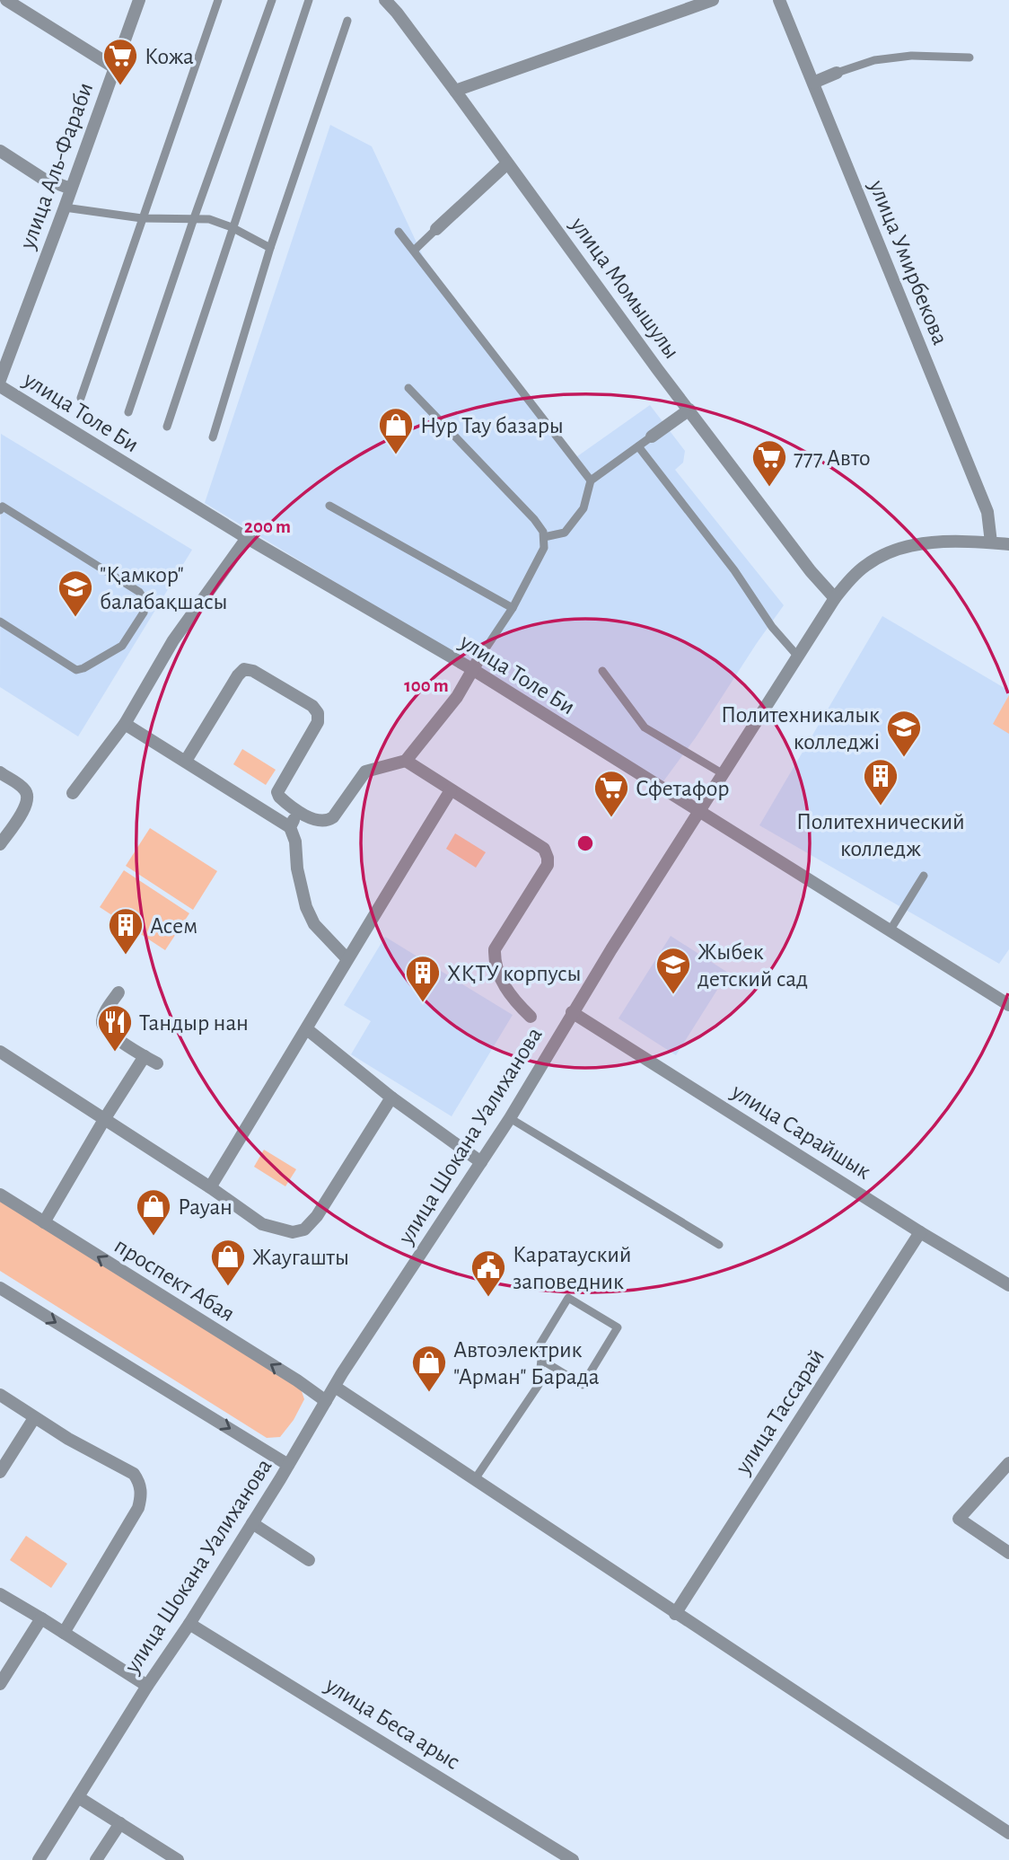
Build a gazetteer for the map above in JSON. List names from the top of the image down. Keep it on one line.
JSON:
{"streets":{"street":["улица Аль-Фараби","улица Умирбекова","улица Момышулы","улица Толе Би","улица Сарайшык","улица Шокана Уалиханова","проспект Абая","улица Тассарай","улица Беса арыс"]},"crossings":[["улица Умирбекова","улица Шокана Уалиханова"],["улица Момышулы","улица Шокана Уалиханова"],["улица Толе Би","улица Шокана Уалиханова"],["улица Сарайшык","улица Шокана Уалиханова"],["улица Сарайшык","улица Тассарай"],["улица Шокана Уалиханова","проспект Абая"],["улица Шокана Уалиханова","улица Беса арыс"]],"places":{"supermarket":["Кожа","777 Авто","Сфетафор"],"shop":["Нур Тау базары","Рауан","Жаугашты","Автоэлектрик \"Арман\" Барада"],"school or university":["\"Қамкор\" балабақшасы","Политехникалык колледжі","Жыбек детский сад"],"building":["Политехнический колледж","Асем","ХҚТУ корпусы"],"restaurant":["Тандыр нан"],"public building":["Каратауский заповедник"]},"rings":["200 m","100 m"]}
